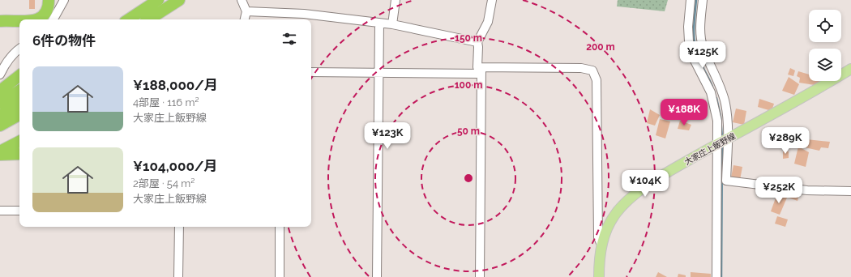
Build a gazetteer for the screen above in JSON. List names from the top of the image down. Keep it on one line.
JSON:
{"streets":{"main road":["大家庄上飯野線"]},"page":{"heading":"6件の物件","price":["¥125K","¥188K","¥123K","¥289K","¥104K","¥252K"],"list":[{"name":"¥188,000/月","note":"4部屋 · 116 m² · 大家庄上飯野線"},{"name":"¥104,000/月","note":"2部屋 · 54 m² · 大家庄上飯野線"}]},"rings":["150 m","200 m","100 m","50 m"]}
